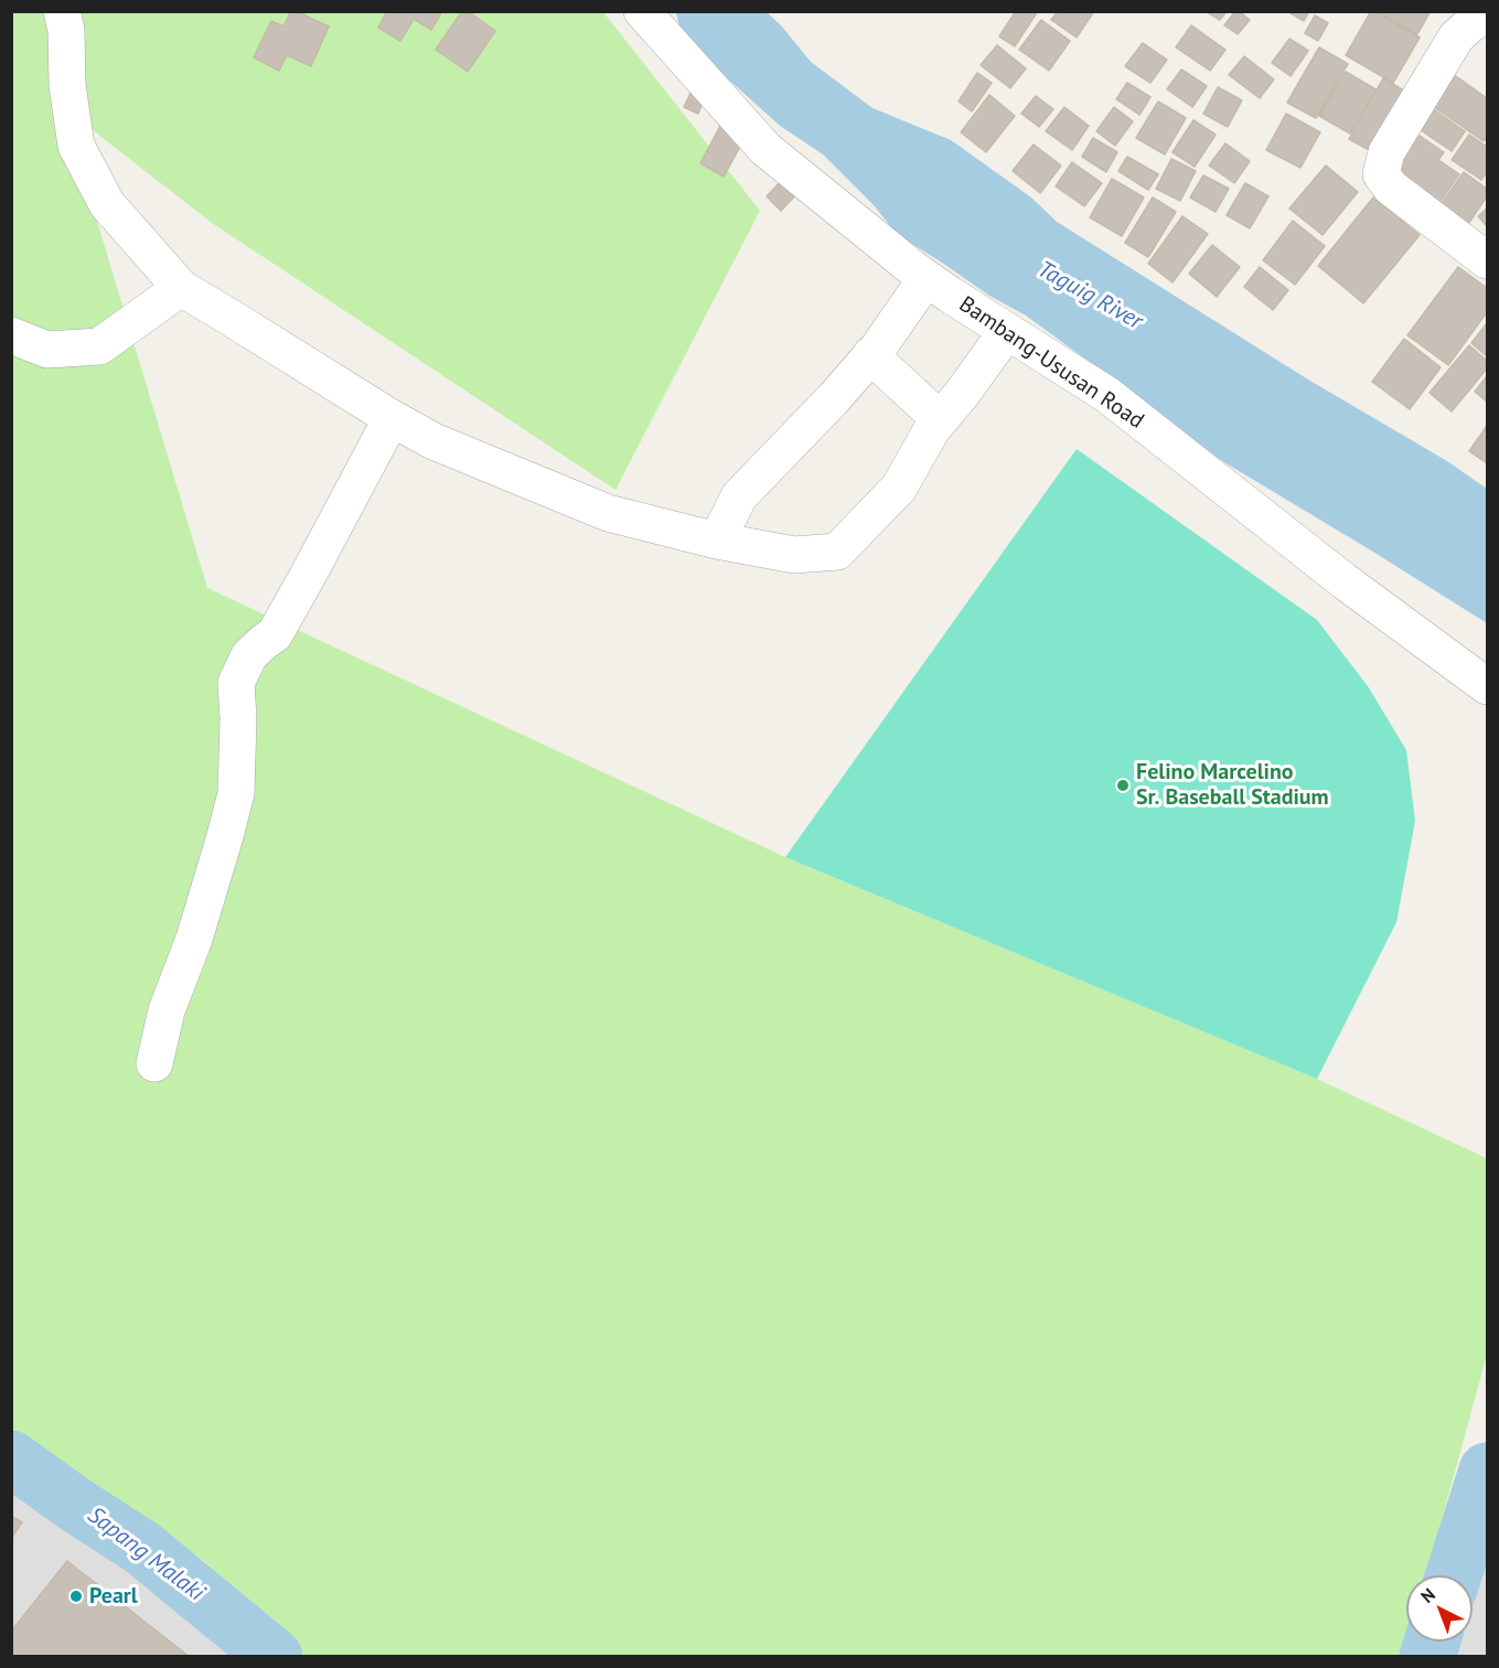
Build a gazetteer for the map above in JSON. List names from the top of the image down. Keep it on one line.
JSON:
{"streets":{"street":["Bambang-Ususan Road"]},"water":["Taguig River","Sapang Malaki"],"places":["Felino Marcelino Sr. Baseball Stadium","Pearl"],"north":"top left"}
